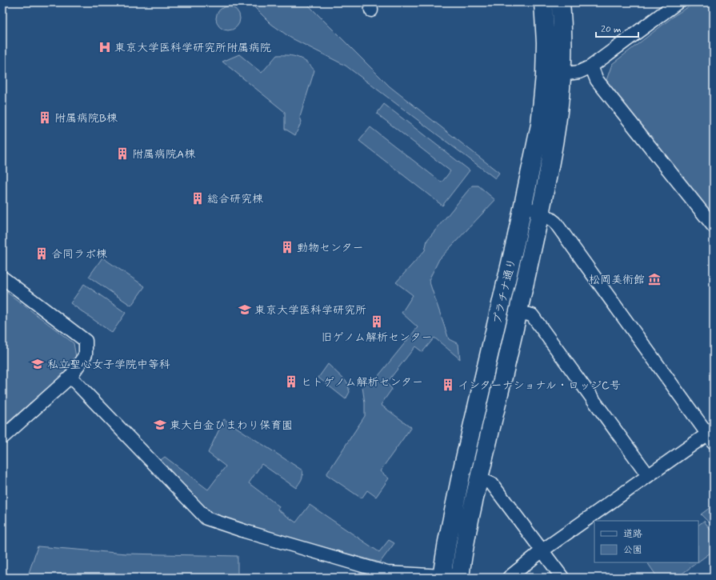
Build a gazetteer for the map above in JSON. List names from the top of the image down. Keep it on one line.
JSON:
{"streets":{"main road":["プラチナ通り"]},"places":{"hospital":["東京大学医科学研究所附属病院"],"building":["附属病院B棟","附属病院A棟","総合研究棟","動物センター","合同ラボ棟","旧ゲノム解析センター","ヒトゲノム解析センター","インターナショナル・ロッジC号"],"museum":["松岡美術館"],"school or university":["東京大学医科学研究所","私立聖心女子学院中等科","東大白金ひまわり保育園"]},"legend":["道路","公園"],"scale_bar":"20 m"}
